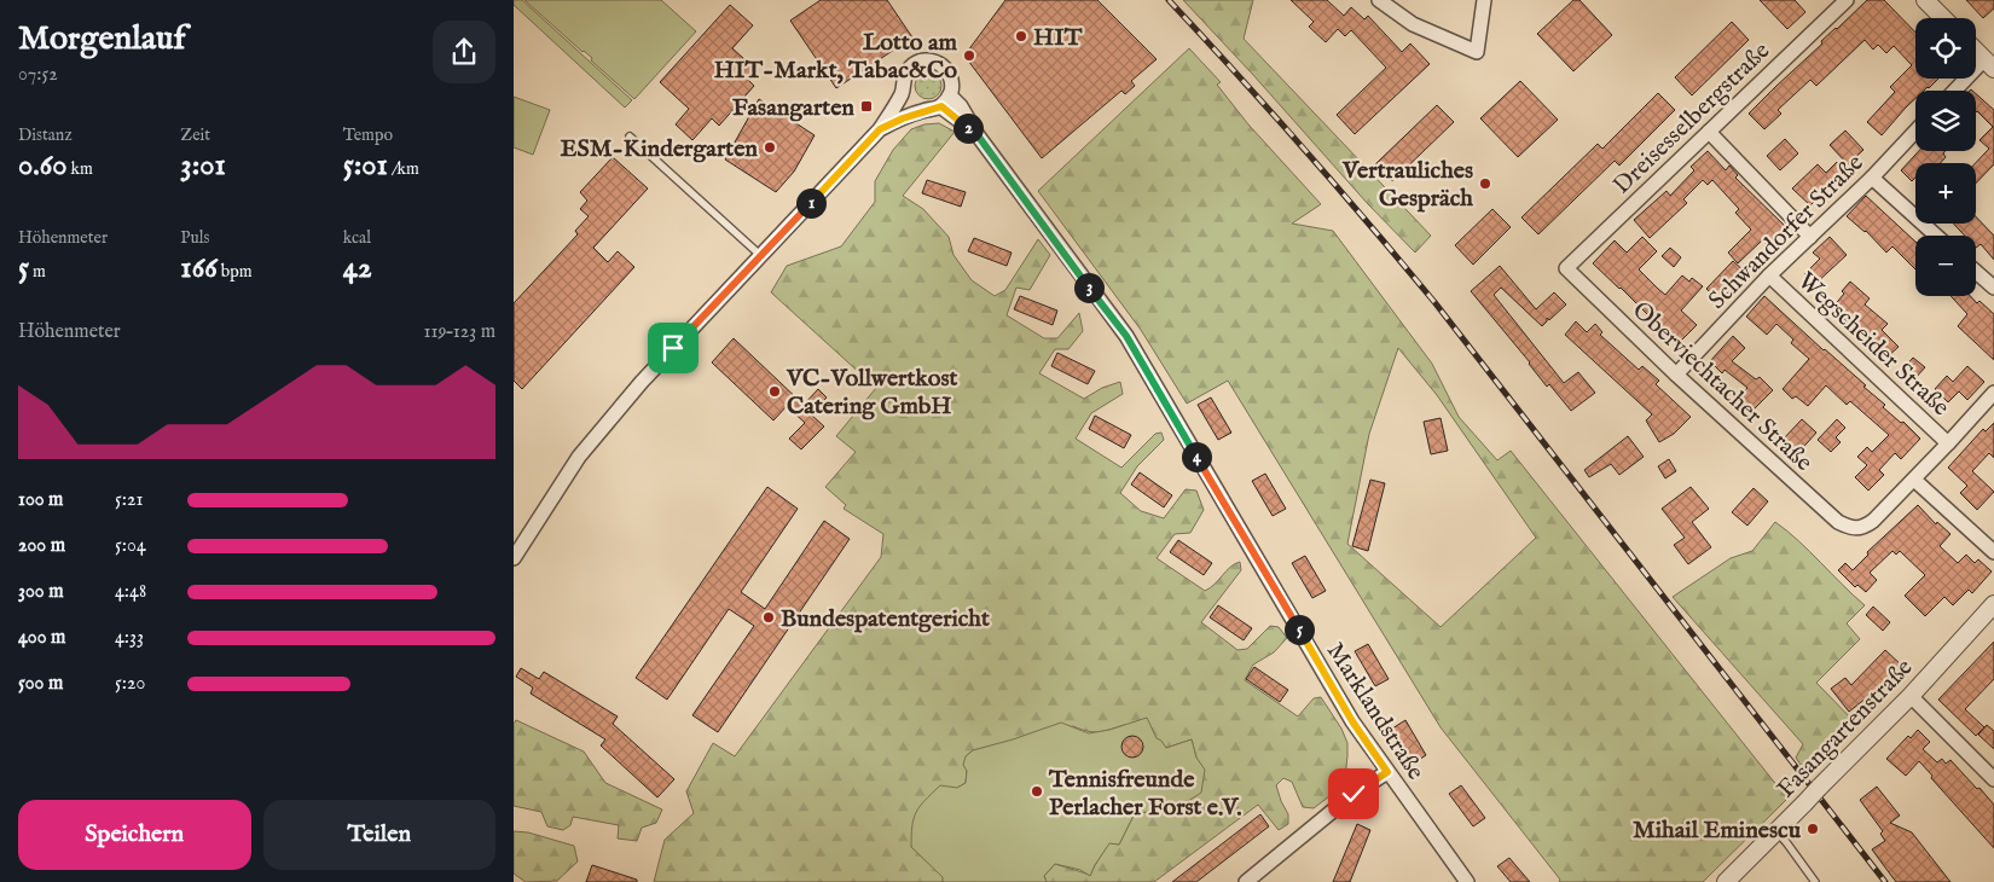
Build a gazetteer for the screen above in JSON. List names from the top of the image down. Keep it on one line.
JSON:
{"streets":{"street":["Dreisesselbergstraße","Schwandorfer Straße","Wegscheider Straße","Oberviechtacher Straße","Marklandstraße","Fasangartenstraße"]},"crossings":[["Dreisesselbergstraße","Oberviechtacher Straße"],["Schwandorfer Straße","Wegscheider Straße"],["Schwandorfer Straße","Oberviechtacher Straße"]],"places":{"other":["HIT","Lotto am HIT-Markt, Tabac&Co","ESM-Kindergarten","Vertrauliches Gespräch","VC-Vollwertkost Catering GmbH","Bundespatentgericht","Tennisfreunde Perlacher Forst e.V.","Mihail Eminescu"],"transit":["Fasangarten"]},"page":{"heading":["Morgenlauf","07:52"],"map_buttons":["+","−"],"stats":[["Distanz","0.60 km"],["Zeit","3:01"],["Tempo","5:01 /km"],["Höhenmeter","5 m"],["Puls","166 bpm"],["kcal","42"]],"pins":["2","1","3","4","5"],"chart":["Höhenmeter","119–123 m"],"list":[{"name":"100 m","note":"5:21"},{"name":"200 m","note":"5:04"},{"name":"300 m","note":"4:48"},{"name":"400 m","note":"4:33"},{"name":"500 m","note":"5:20"}],"buttons":["Speichern","Teilen"]}}
